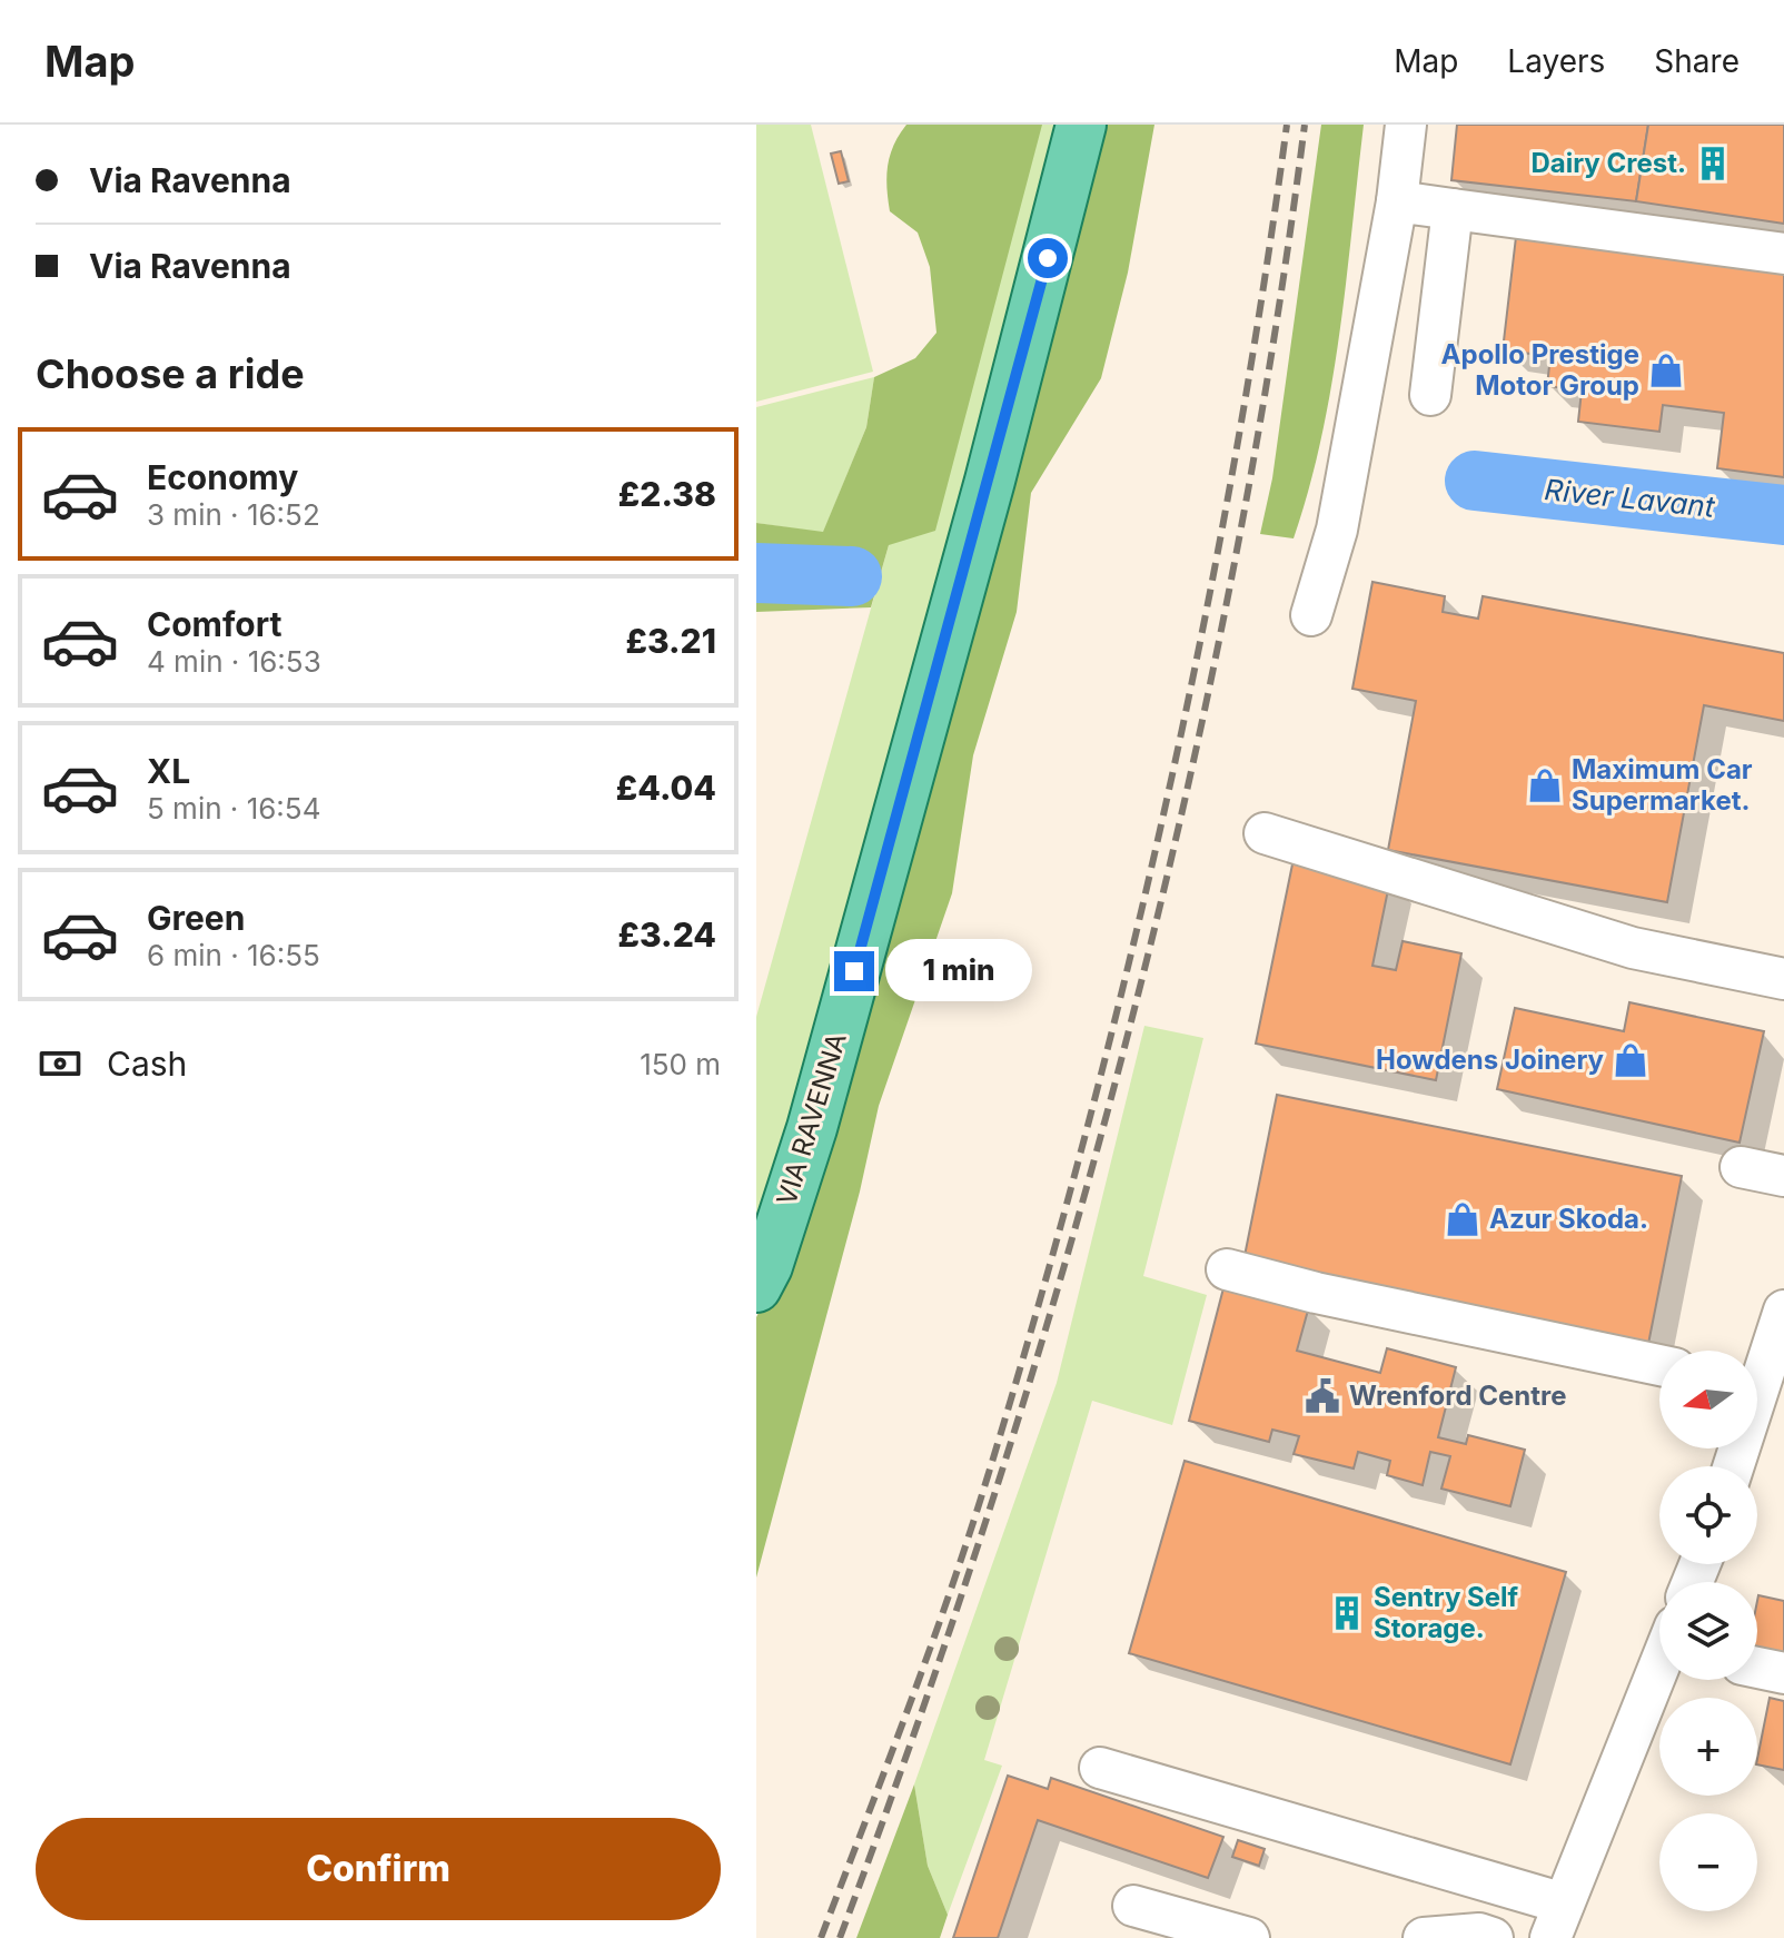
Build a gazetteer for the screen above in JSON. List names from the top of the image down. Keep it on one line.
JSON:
{"streets":{"main road":["VIA RAVENNA"]},"water":["River Lavant"],"places":{"building":["Dairy Crest.","Sentry Self Storage."],"shop":["Apollo Prestige Motor Group","Maximum Car Supermarket.","Howdens Joinery","Azur Skoda."],"public building":["Wrenford Centre"]},"north":"left","page":{"header":"Map","nav":["Map","Layers","Share"],"banner":["Via Ravenna","Via Ravenna"],"heading":"Choose a ride","list":[{"name":"Economy","note":"3 min · 16:52","value":"£2.38"},{"name":"Comfort","note":"4 min · 16:53","value":"£3.21"},{"name":"XL","note":"5 min · 16:54","value":"£4.04"},{"name":"Green","note":"6 min · 16:55","value":"£3.24"}],"bubble":"1 min","pay":["Cash","150 m"],"map_buttons":["+","−"],"buttons":"Confirm"}}
